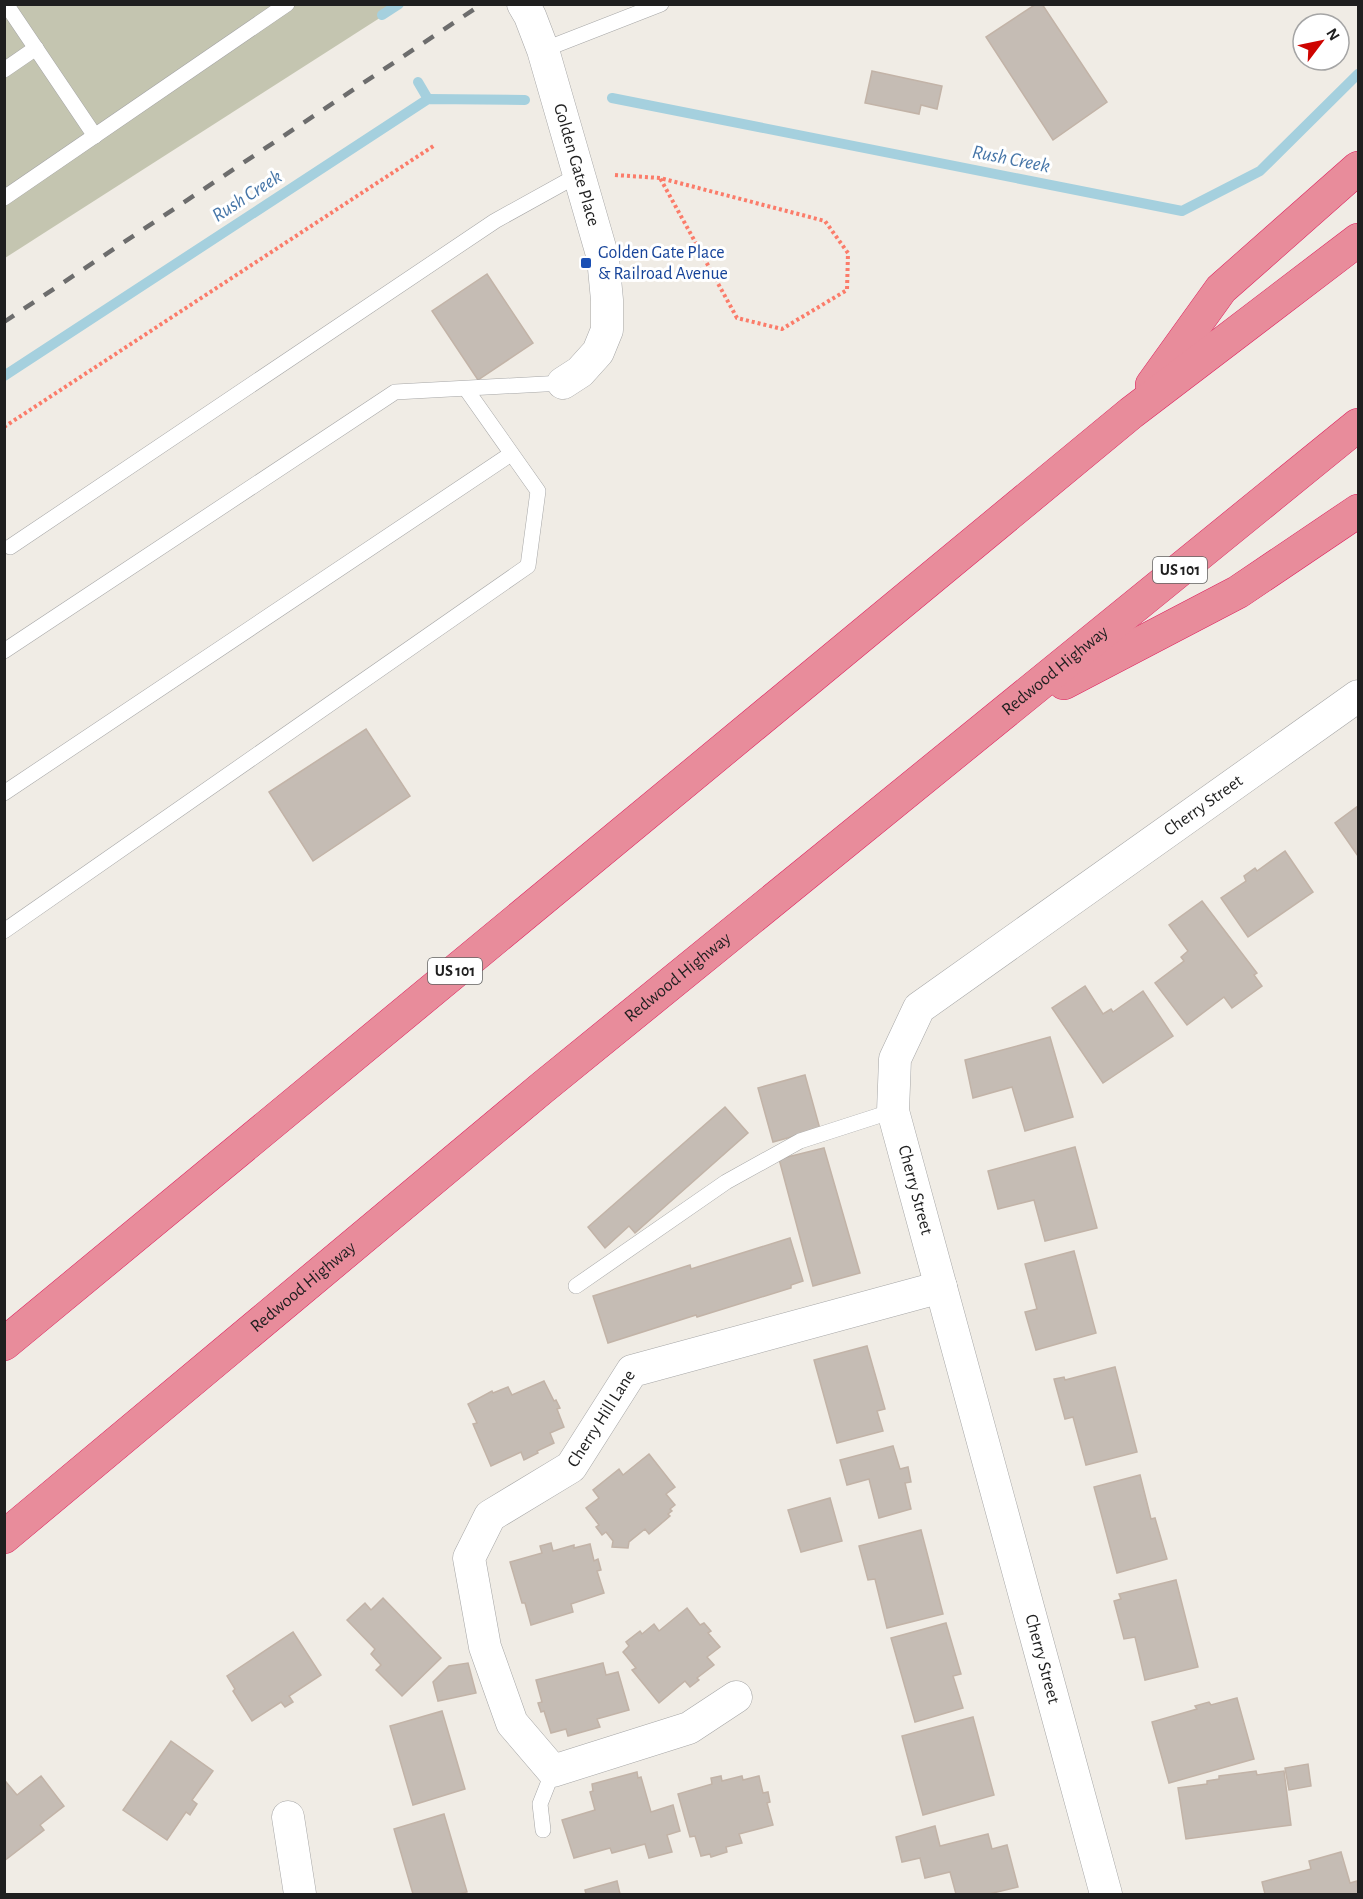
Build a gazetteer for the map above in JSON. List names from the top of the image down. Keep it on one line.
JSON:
{"streets":{"highway":["US 101","Redwood Highway"],"street":["Golden Gate Place","Cherry Street","Cherry Hill Lane"]},"crossings":[["Cherry Street","Cherry Hill Lane"]],"water":["Rush Creek"],"places":{"transit":["Golden Gate Place & Railroad Avenue"]},"north":"top right"}
